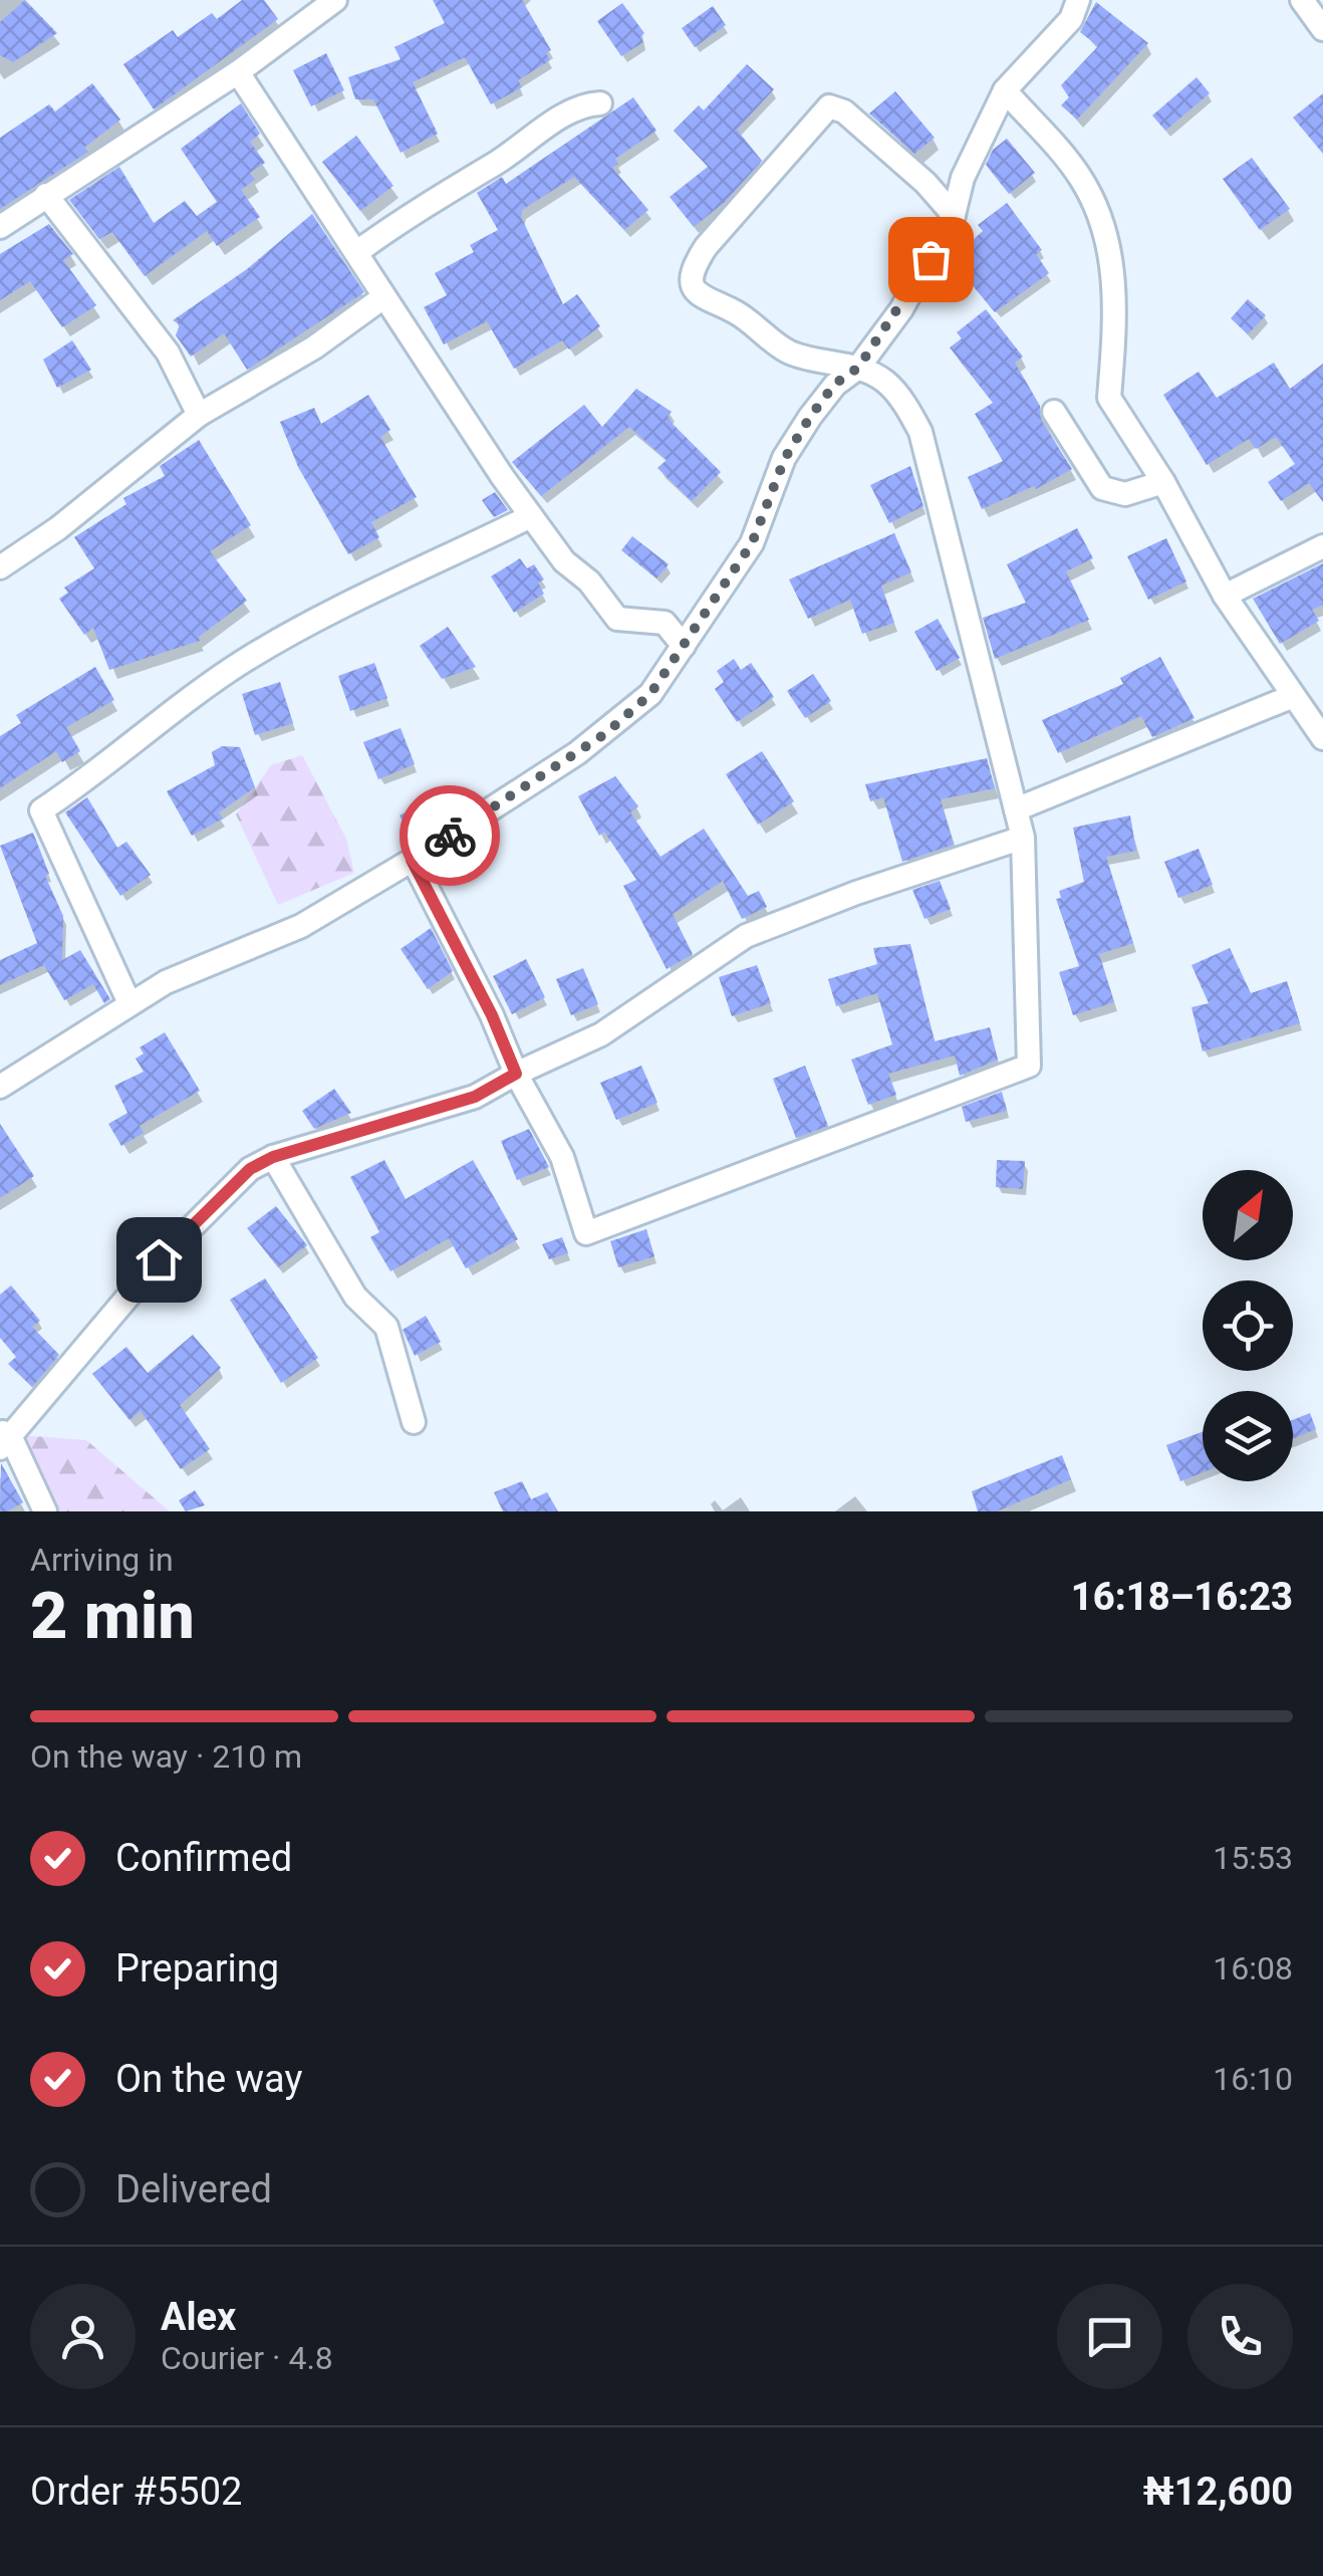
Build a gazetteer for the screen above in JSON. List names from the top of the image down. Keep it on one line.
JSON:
{"north":"top right","page":{"heading":["2 min","Arriving in","16:18–16:23"],"panel":["Alex","Courier · 4.8","Order #5502","₦12,600"],"bar":"On the way · 210 m","list":[["Confirmed","15:53"],["Preparing","16:08"],["On the way","16:10"],"Delivered"]}}
